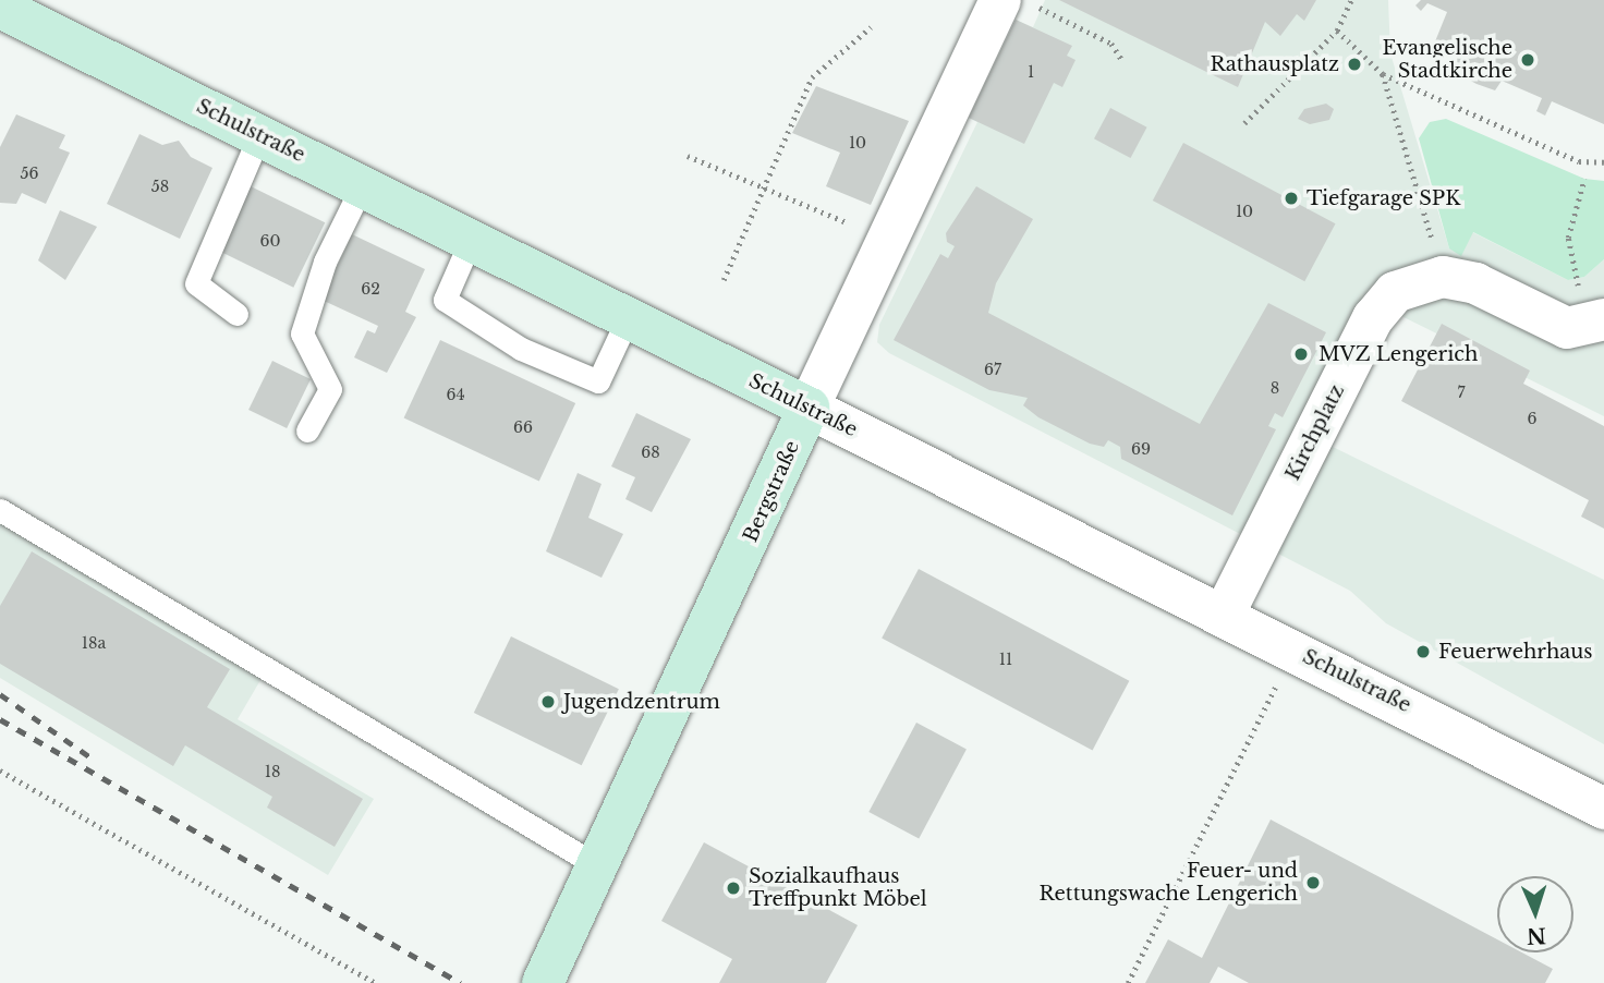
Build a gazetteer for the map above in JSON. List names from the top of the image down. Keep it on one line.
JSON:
{"streets":{"main road":["Schulstraße","Bergstraße"],"street":["Kirchplatz"]},"crossings":[["Schulstraße","Kirchplatz"],["Schulstraße","Bergstraße"]],"places":["Evangelische Stadtkirche","Rathausplatz","Tiefgarage SPK","MVZ Lengerich","Feuerwehrhaus","Jugendzentrum","Feuer- und Rettungswache Lengerich","Sozialkaufhaus Treffpunkt Möbel"],"house_numbers":["1","10","56","58","10","60","62","67","8","7","64","6","66","69","68","18a","11","18"],"north":"bottom"}
